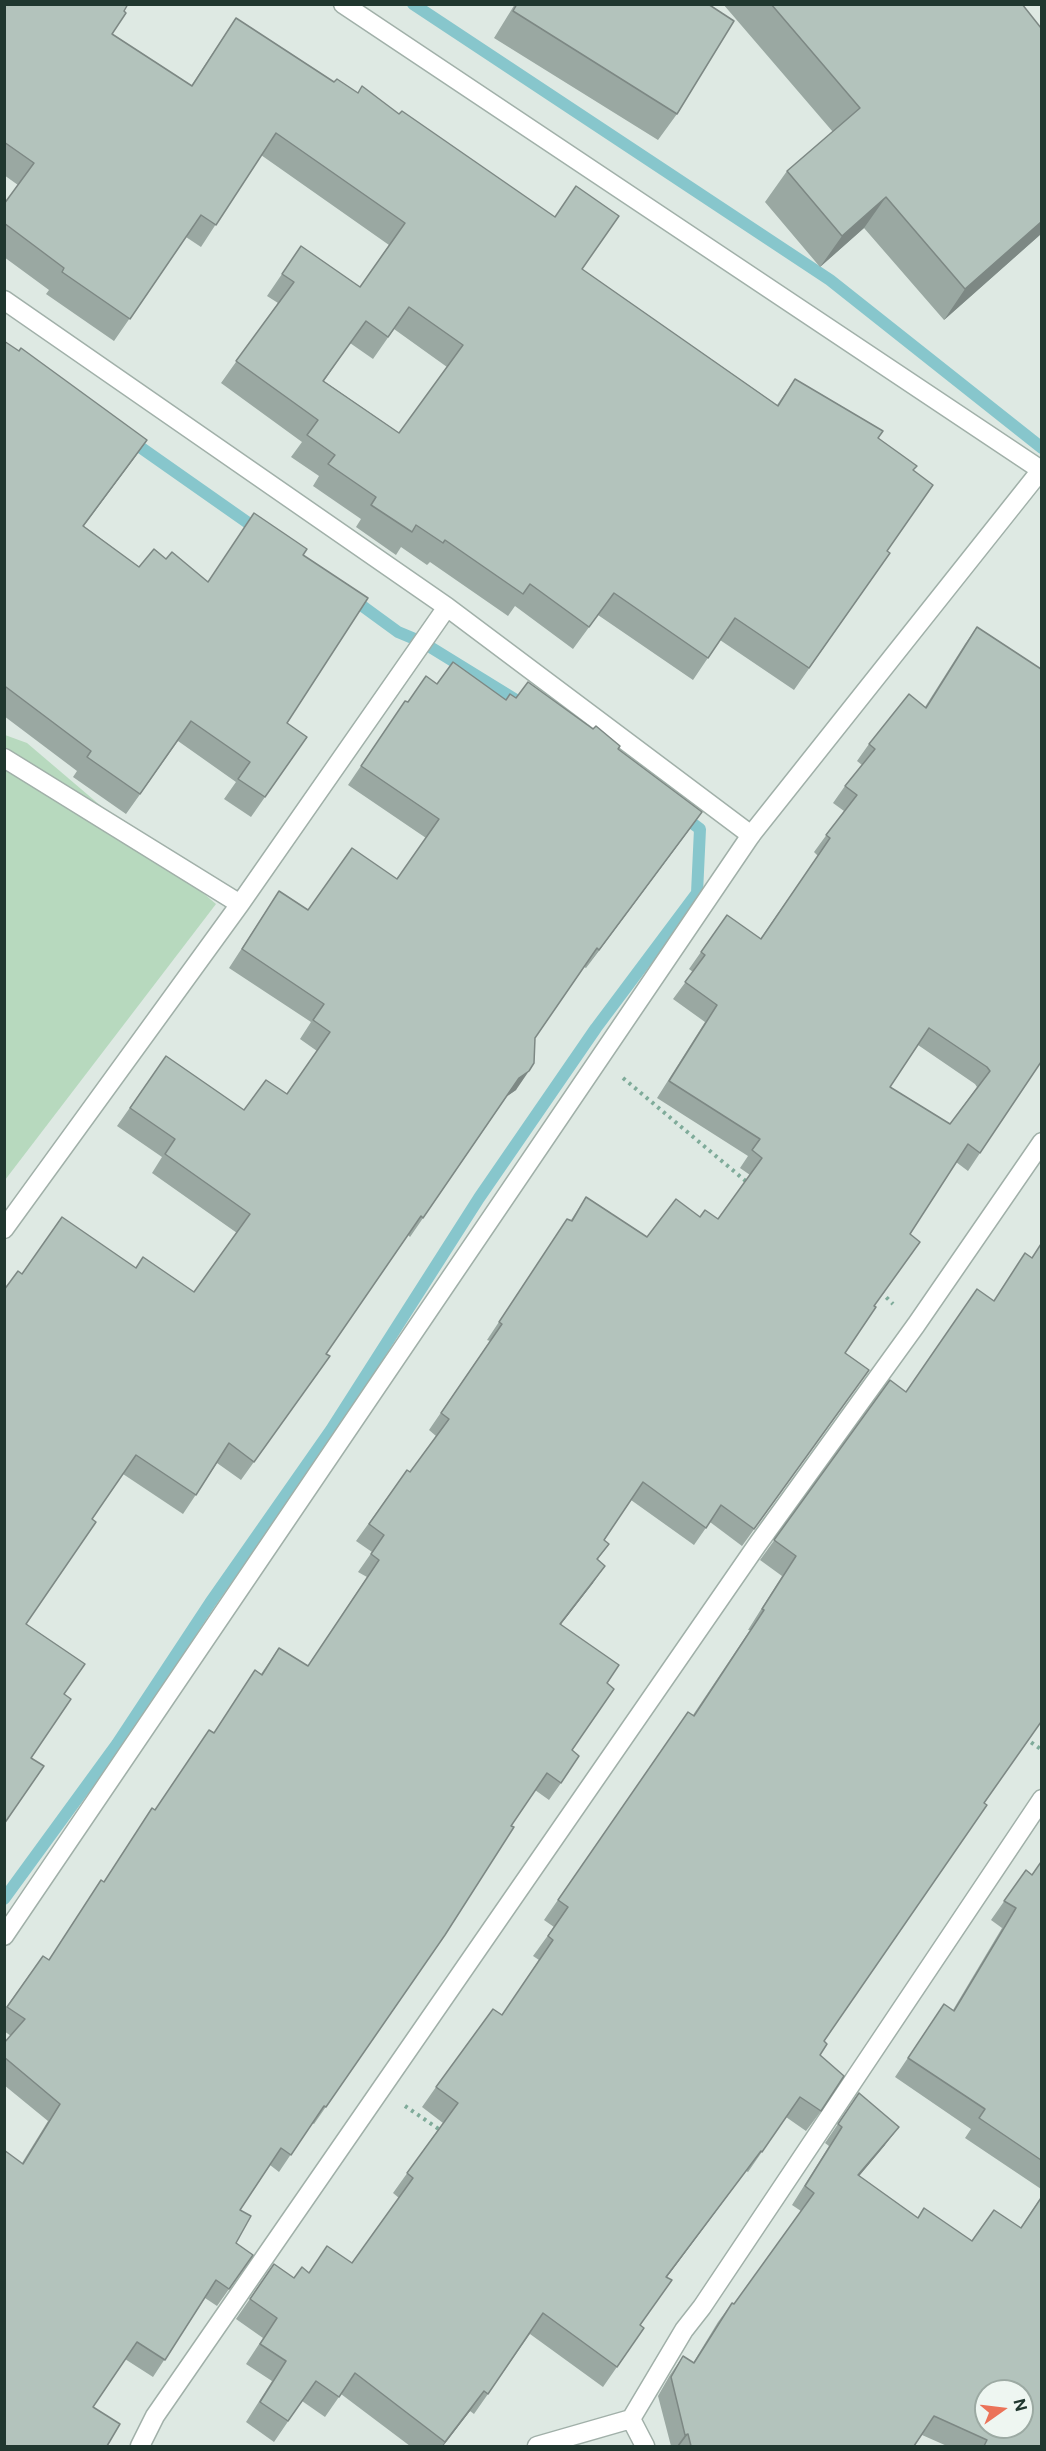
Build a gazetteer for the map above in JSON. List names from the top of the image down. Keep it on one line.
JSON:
{"north":"right"}
